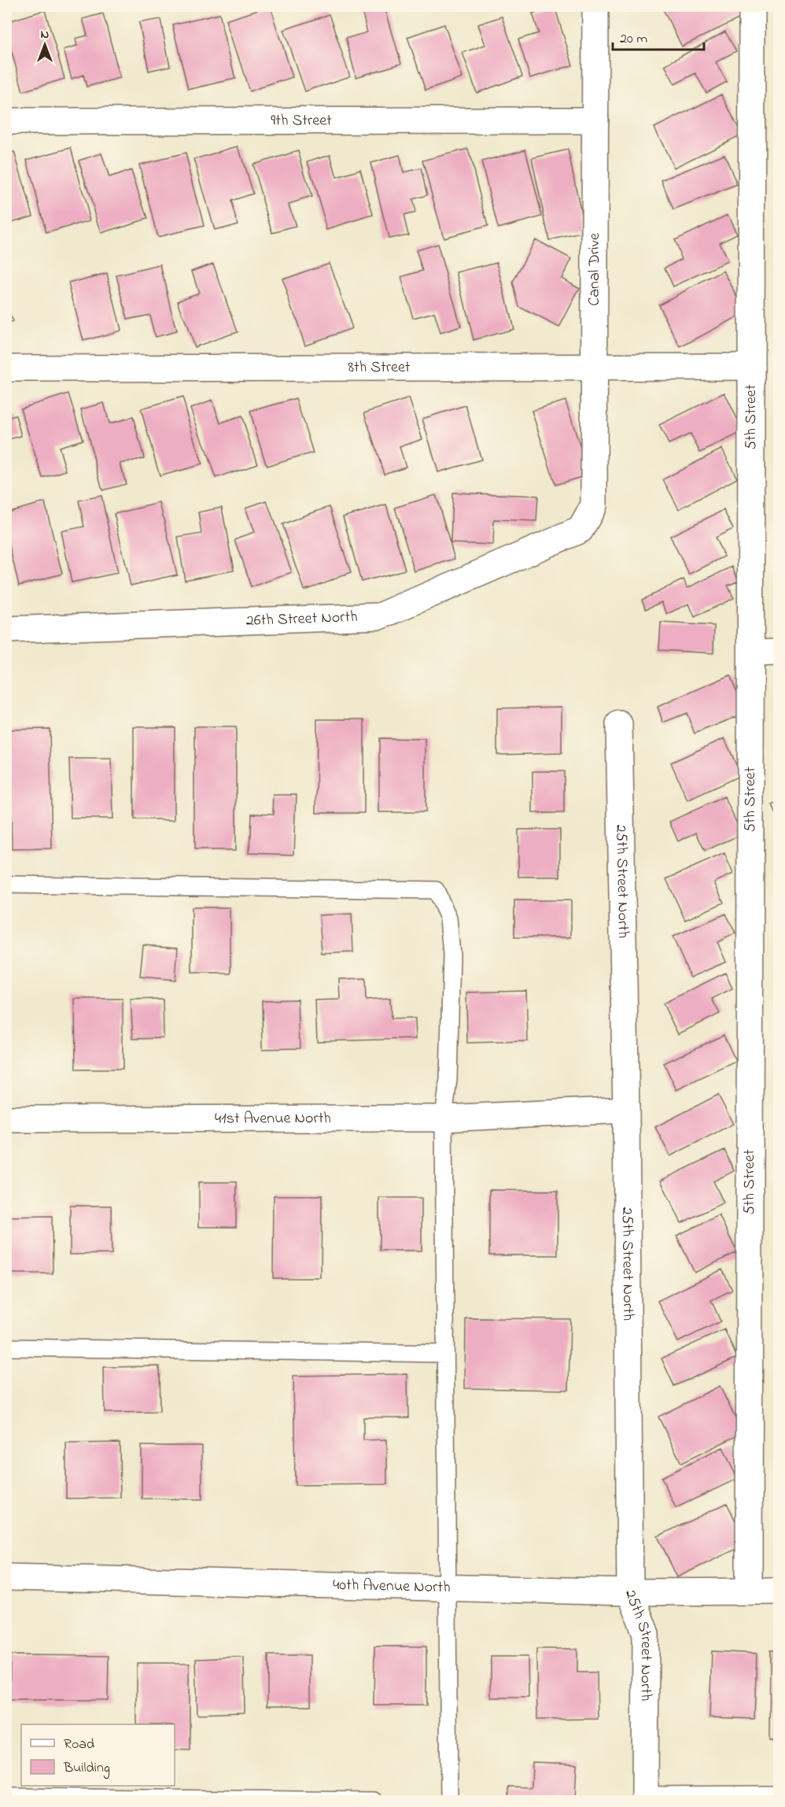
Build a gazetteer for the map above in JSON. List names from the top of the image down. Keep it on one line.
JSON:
{"streets":{"street":["9th Street","Canal Drive","8th Street","5th Street","26th Street North","25th Street North","41st Avenue North","40th Avenue North"]},"crossings":[["9th Street","Canal Drive"],["Canal Drive","8th Street"],["Canal Drive","26th Street North"],["8th Street","5th Street"],["5th Street","40th Avenue North"],["25th Street North","41st Avenue North"],["25th Street North","40th Avenue North"]],"legend":["Road","Building"],"scale_bar":"20 m","north":"top"}
